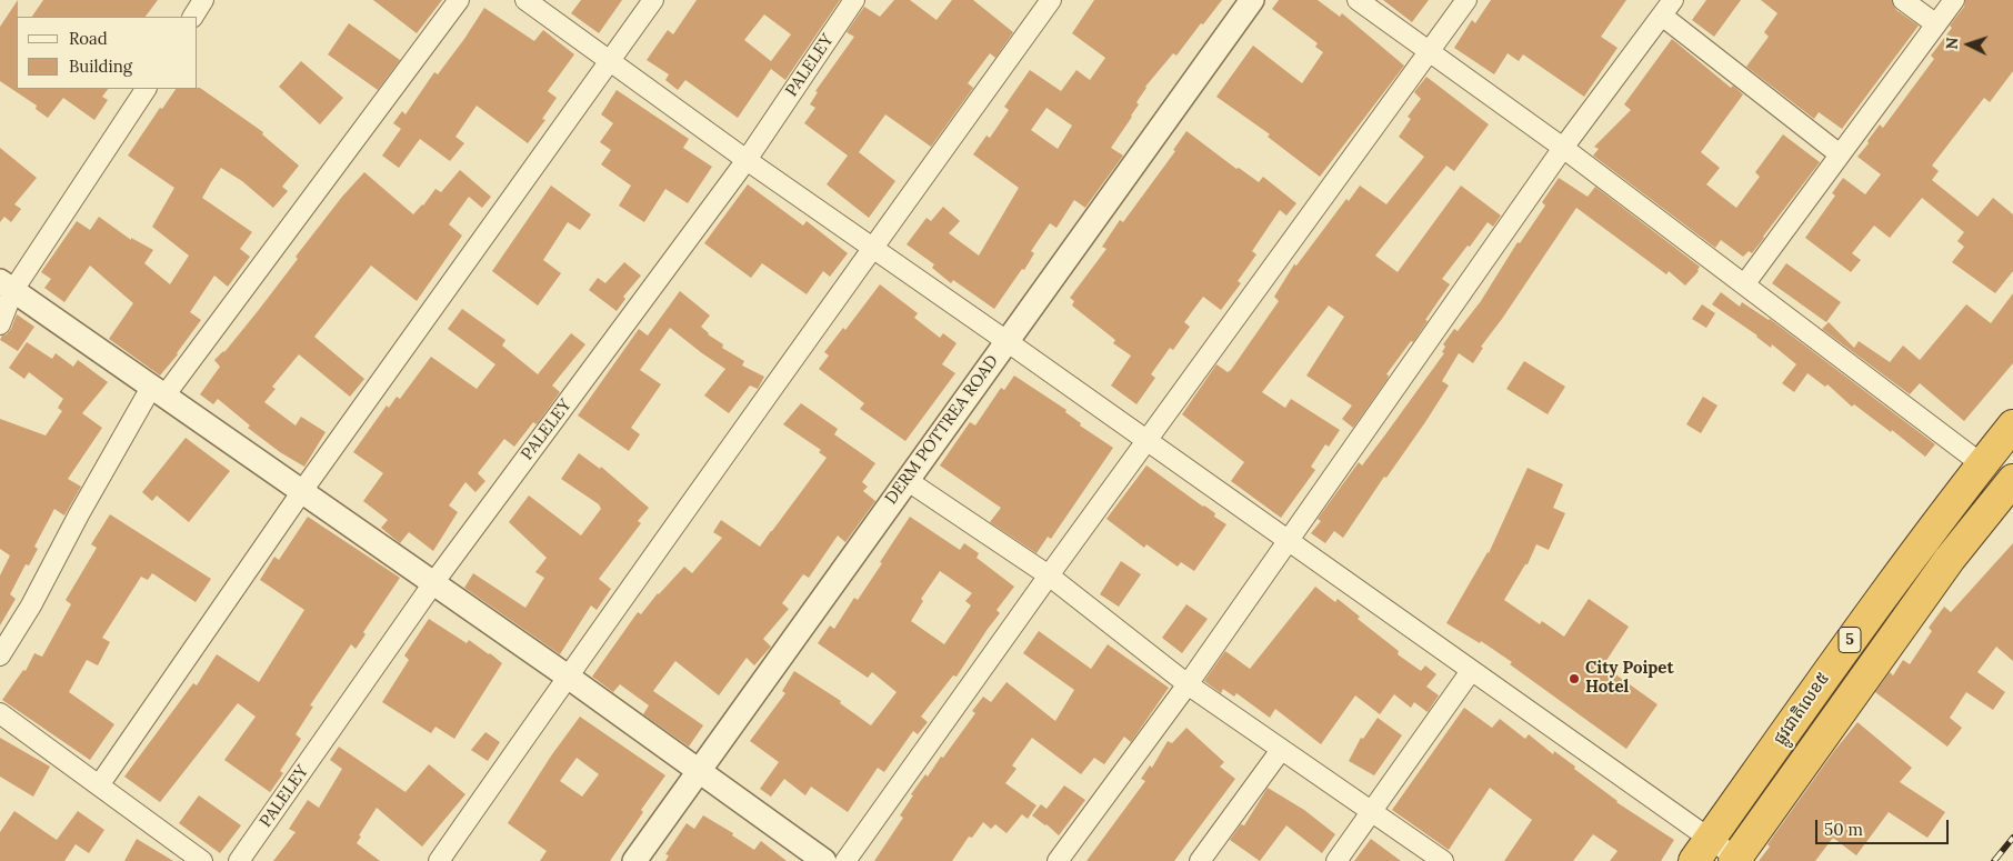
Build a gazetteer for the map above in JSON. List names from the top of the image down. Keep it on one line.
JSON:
{"streets":{"highway":["5","ផ្លូវជាតិលេខ៥"],"street":["PALELEY","DERM POTTREA ROAD"]},"places":["City Poipet Hotel"],"legend":["Road","Building"],"scale_bar":"50 m","north":"left"}
